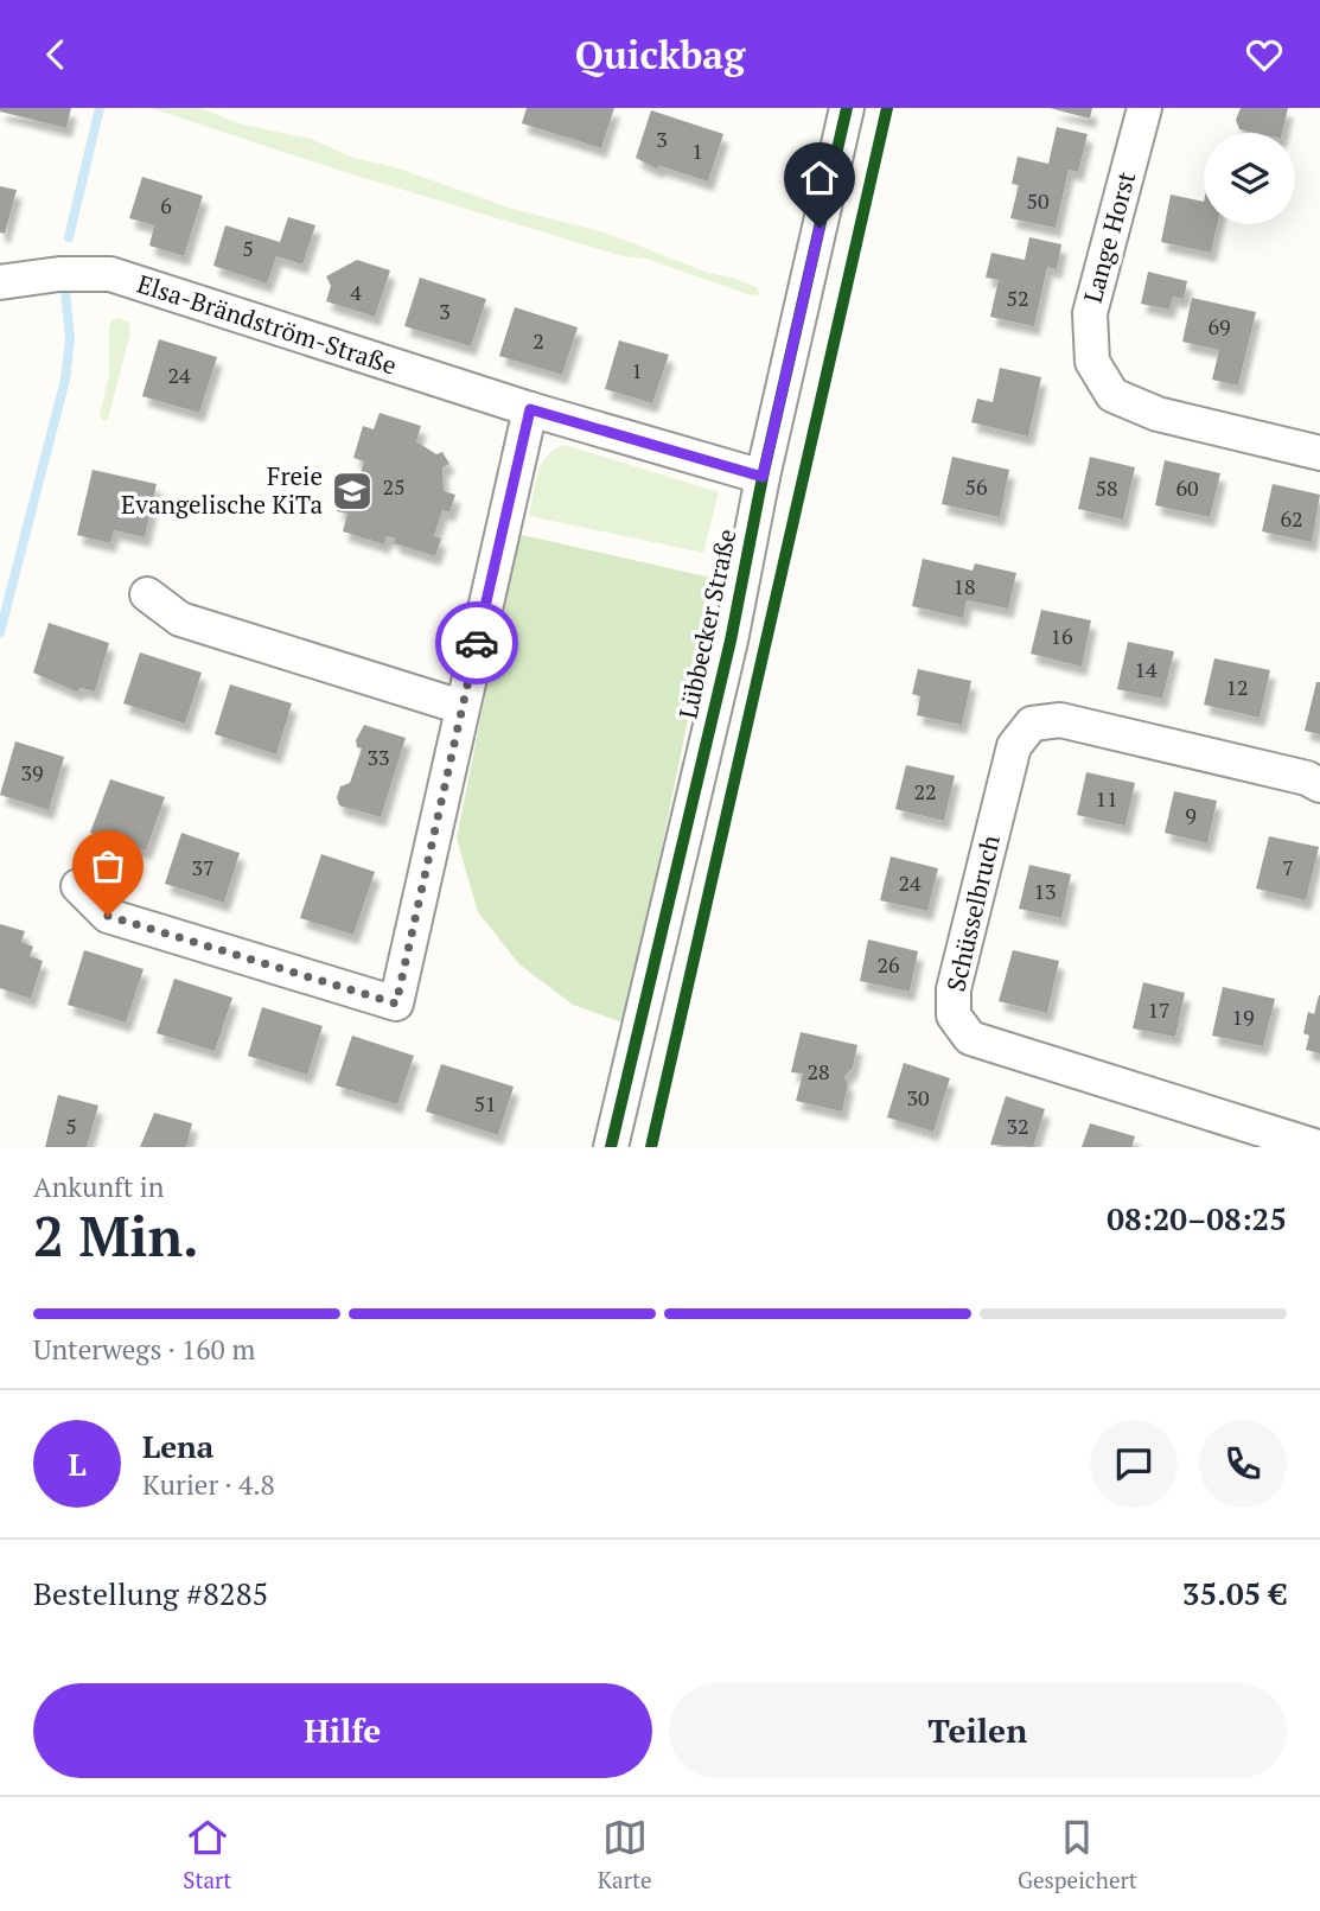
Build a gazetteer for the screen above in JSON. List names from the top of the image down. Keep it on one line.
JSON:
{"streets":{"street":["Lange Horst","Elsa-Brändström-Straße","Lübbecker Straße","Schüsselbruch"]},"crossings":[["Elsa-Brändström-Straße","Lübbecker Straße"]],"places":{"school or university":["Freie Evangelische KiTa"]},"house_numbers":["3","1","50","6","5","4","52","3","69","2","1","24","25","56","58","60","62","18","16","14","12","33","39","22","11","9","37","7","24","13","26","17","19","28","30","51","5","32"],"page":{"header":"Quickbag","heading":["2 Min.","Ankunft in","08:20–08:25"],"panel":["Lena","Kurier · 4.8","Bestellung #8285","35.05 €"],"bar":"Unterwegs · 160 m","round":"L","buttons":["Hilfe","Teilen"],"tabs":["Start","Karte","Gespeichert"]}}
